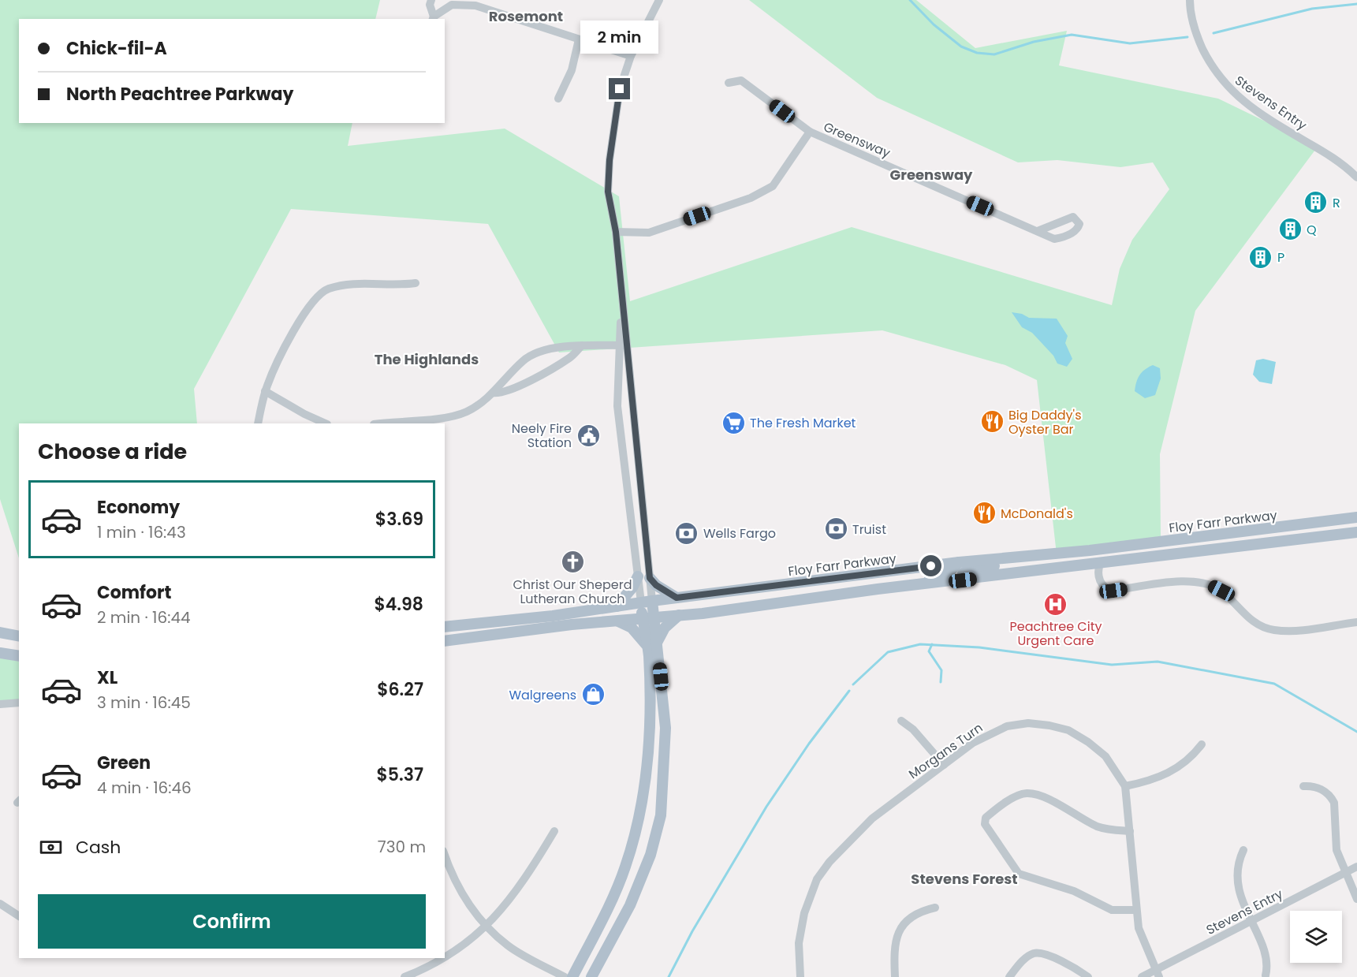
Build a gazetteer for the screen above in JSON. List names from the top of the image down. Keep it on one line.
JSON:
{"streets":{"main road":["Floy Farr Parkway"],"street":["Stevens Entry","Greensway","Morgans Turn"]},"crossings":[["Stevens Entry","Morgans Turn"]],"districts":["Rosemont","Greensway","The Highlands","Stevens Forest"],"places":{"building":["R","Q","P"],"restaurant":["Big Daddy's Oyster Bar","McDonald's"],"supermarket":["The Fresh Market"],"public building":["Neely Fire Station"],"bank":["Truist","Wells Fargo"],"church":["Christ Our Sheperd Lutheran Church"],"hospital":["Peachtree City Urgent Care"],"shop":["Walgreens"]},"page":{"banner":["Chick-fil-A","North Peachtree Parkway"],"bubble":"2 min","heading":"Choose a ride","list":[{"name":"Economy","note":"1 min · 16:43","value":"$3.69"},{"name":"Comfort","note":"2 min · 16:44","value":"$4.98"},{"name":"XL","note":"3 min · 16:45","value":"$6.27"},{"name":"Green","note":"4 min · 16:46","value":"$5.37"}],"pay":["Cash","730 m"],"buttons":"Confirm"}}
